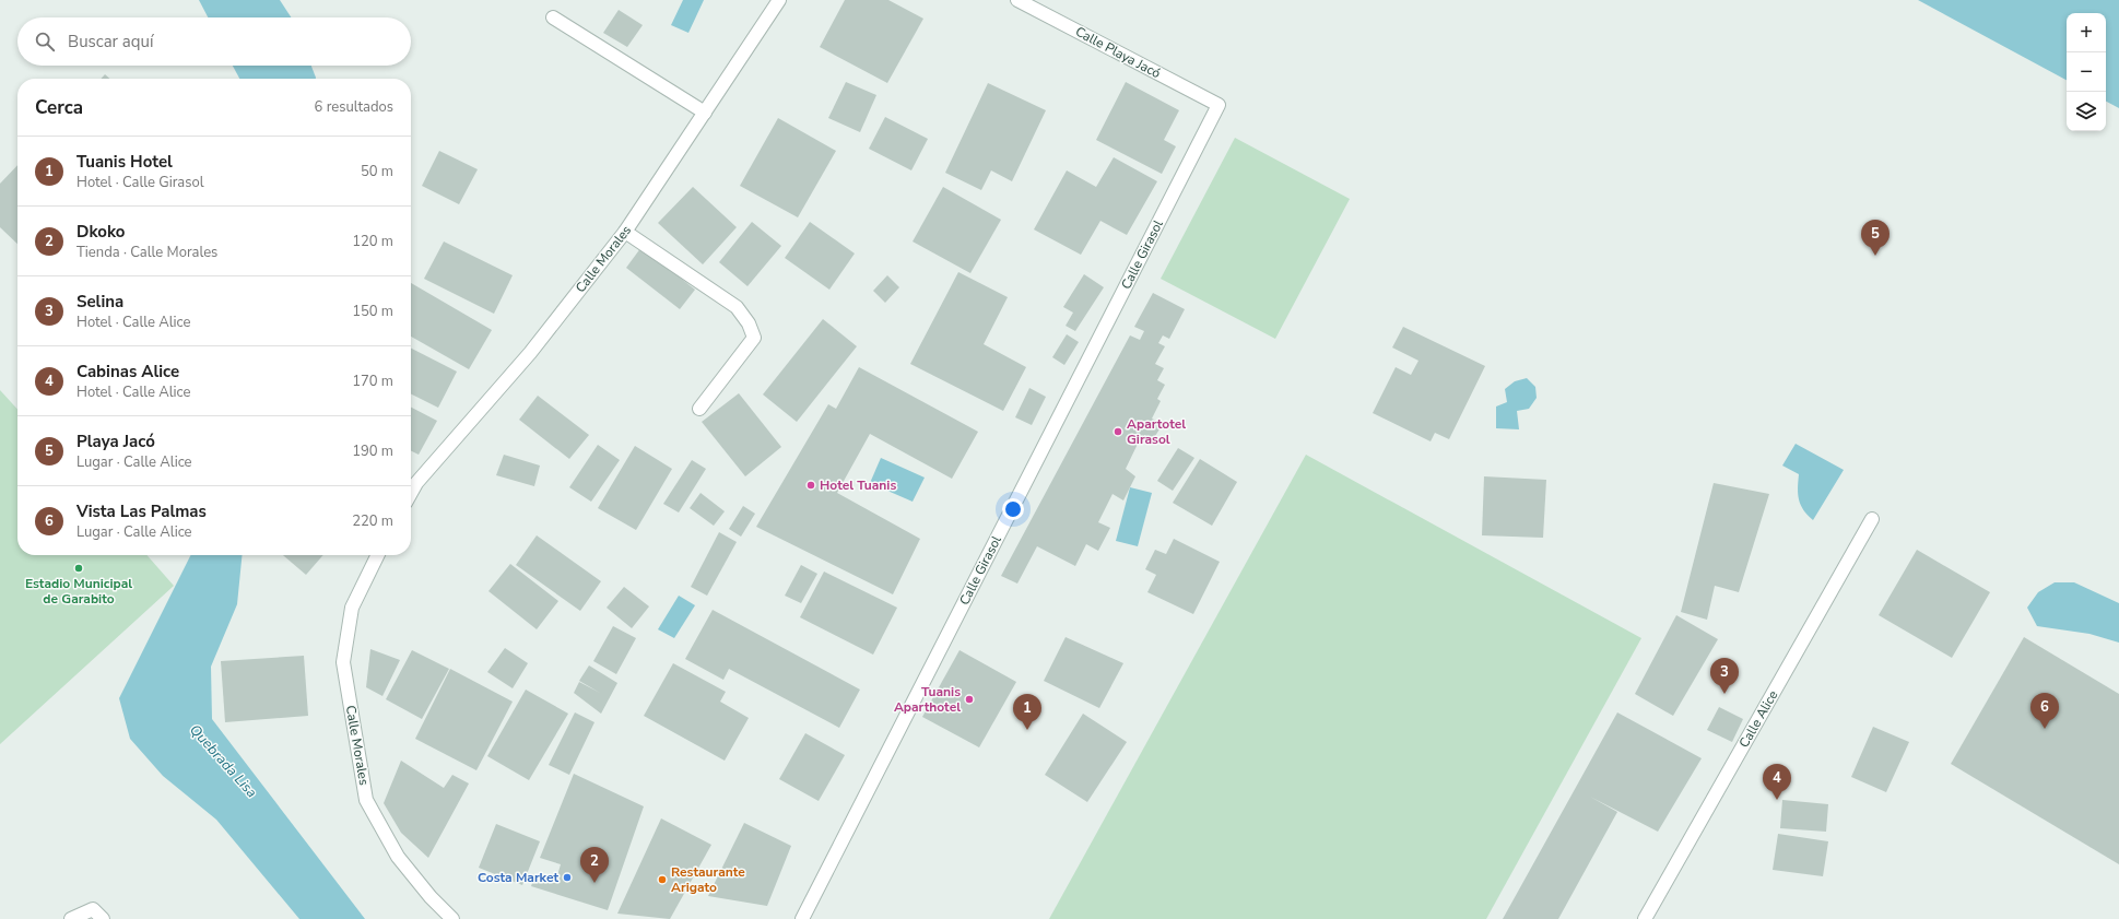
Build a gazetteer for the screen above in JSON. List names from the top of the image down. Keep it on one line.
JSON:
{"streets":{"street":["Calle Playa Jacó","Calle Girasol","Calle Morales","Calle Alice"]},"crossings":[["Calle Playa Jacó","Calle Girasol"]],"water":["Quebrada Lisa"],"places":["Apartotel Girasol","Hotel Tuanis","Estadio Municipal de Garabito","Tuanis Aparthotel","Costa Market","Restaurante Arigato"],"page":{"map_buttons":["+","−"],"search":"Buscar aquí","heading":["Cerca","6 resultados"],"list":[{"mark":"1","name":"Tuanis Hotel","note":"Hotel · Calle Girasol","value":"50 m"},{"mark":"2","name":"Dkoko","note":"Tienda · Calle Morales","value":"120 m"},{"mark":"3","name":"Selina","note":"Hotel · Calle Alice","value":"150 m"},{"mark":"4","name":"Cabinas Alice","note":"Hotel · Calle Alice","value":"170 m"},{"mark":"5","name":"Playa Jacó","note":"Lugar · Calle Alice","value":"190 m"},{"mark":"6","name":"Vista Las Palmas","note":"Lugar · Calle Alice","value":"220 m"}],"pins":["5","3","6","1","4","2"]}}
